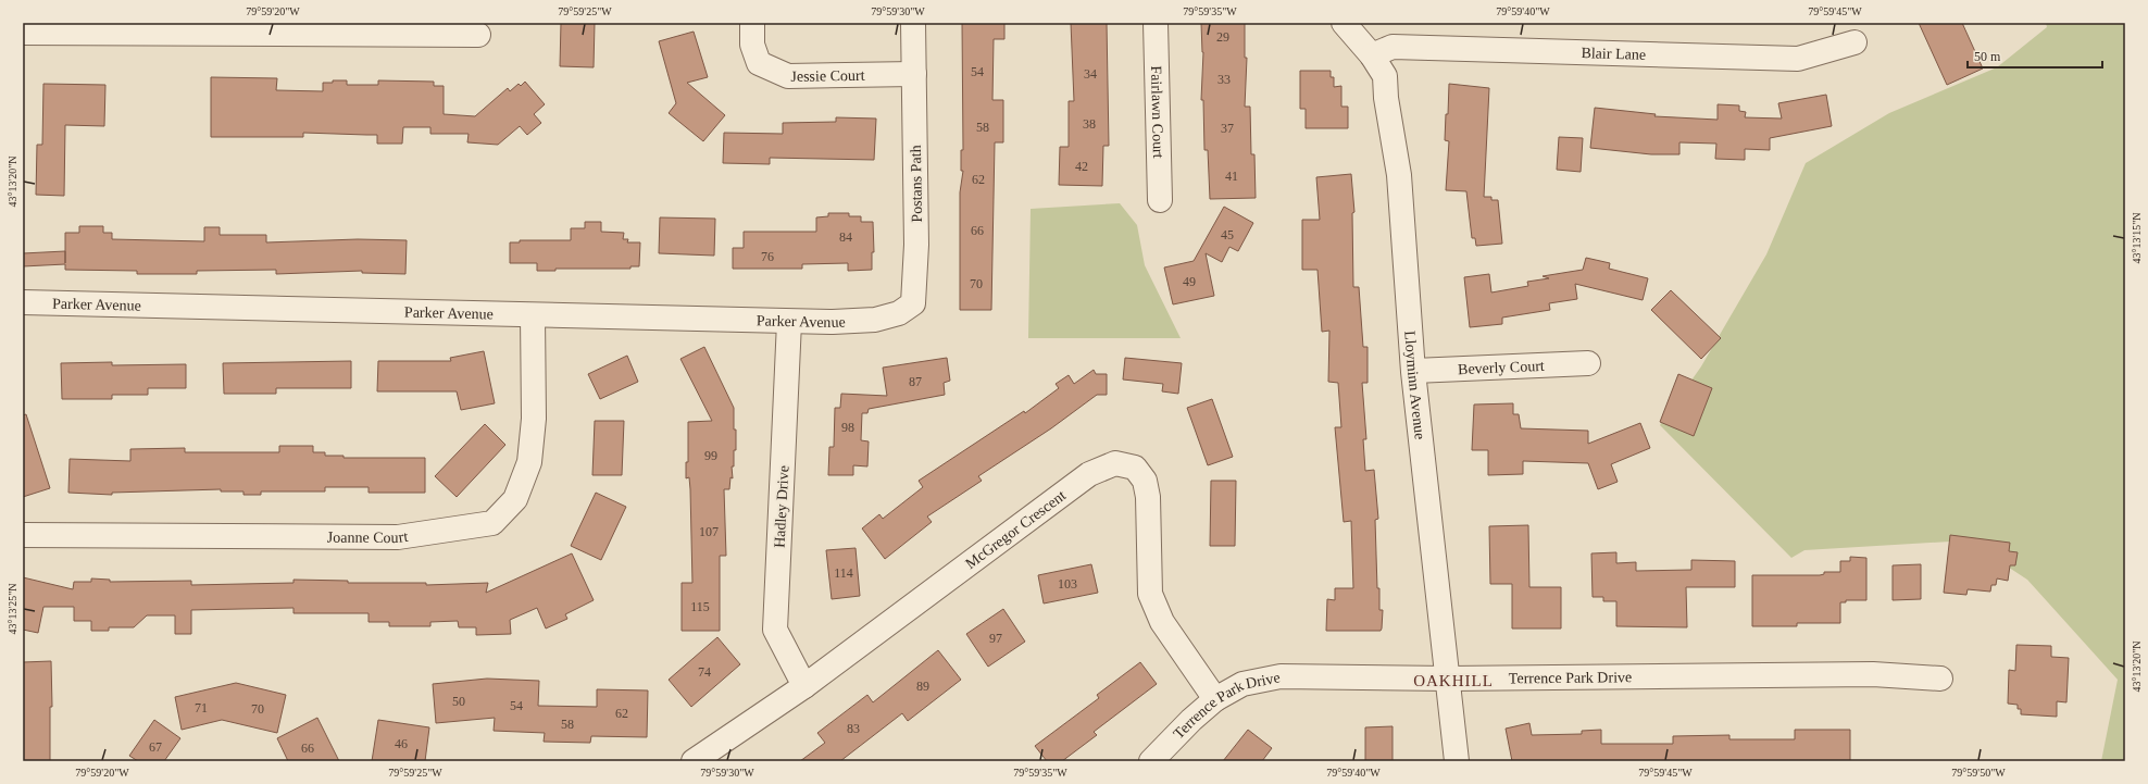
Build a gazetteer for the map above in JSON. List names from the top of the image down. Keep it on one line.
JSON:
{"streets":{"street":["Blair Lane","Jessie Court","Fairlawn Court","Postans Path","Parker Avenue","Beverly Court","Lloyminn Avenue","Hadley Drive","McGregor Crescent","Joanne Court","Terrence Park Drive"]},"crossings":[["Blair Lane","Lloyminn Avenue"],["Jessie Court","Postans Path"],["Postans Path","Parker Avenue"],["Parker Avenue","Hadley Drive"],["Parker Avenue","Joanne Court"],["Beverly Court","Lloyminn Avenue"],["Lloyminn Avenue","Terrence Park Drive"],["Hadley Drive","McGregor Crescent"],["McGregor Crescent","Terrence Park Drive"]],"districts":["OAKHILL"],"house_numbers":["29","54","34","33","38","58","37","42","41","62","66","45","84","76","49","70","87","98","99","107","114","103","115","97","74","89","50","54","71","70","62","58","83","46","67","66"],"scale_bar":"50 m","coordinates":["79°59'20\"W","79°59'25\"W","79°59'30\"W","79°59'35\"W","79°59'40\"W","79°59'45\"W","43°13'20\"N","43°13'15\"N","43°13'25\"N","79°59'50\"W"]}
